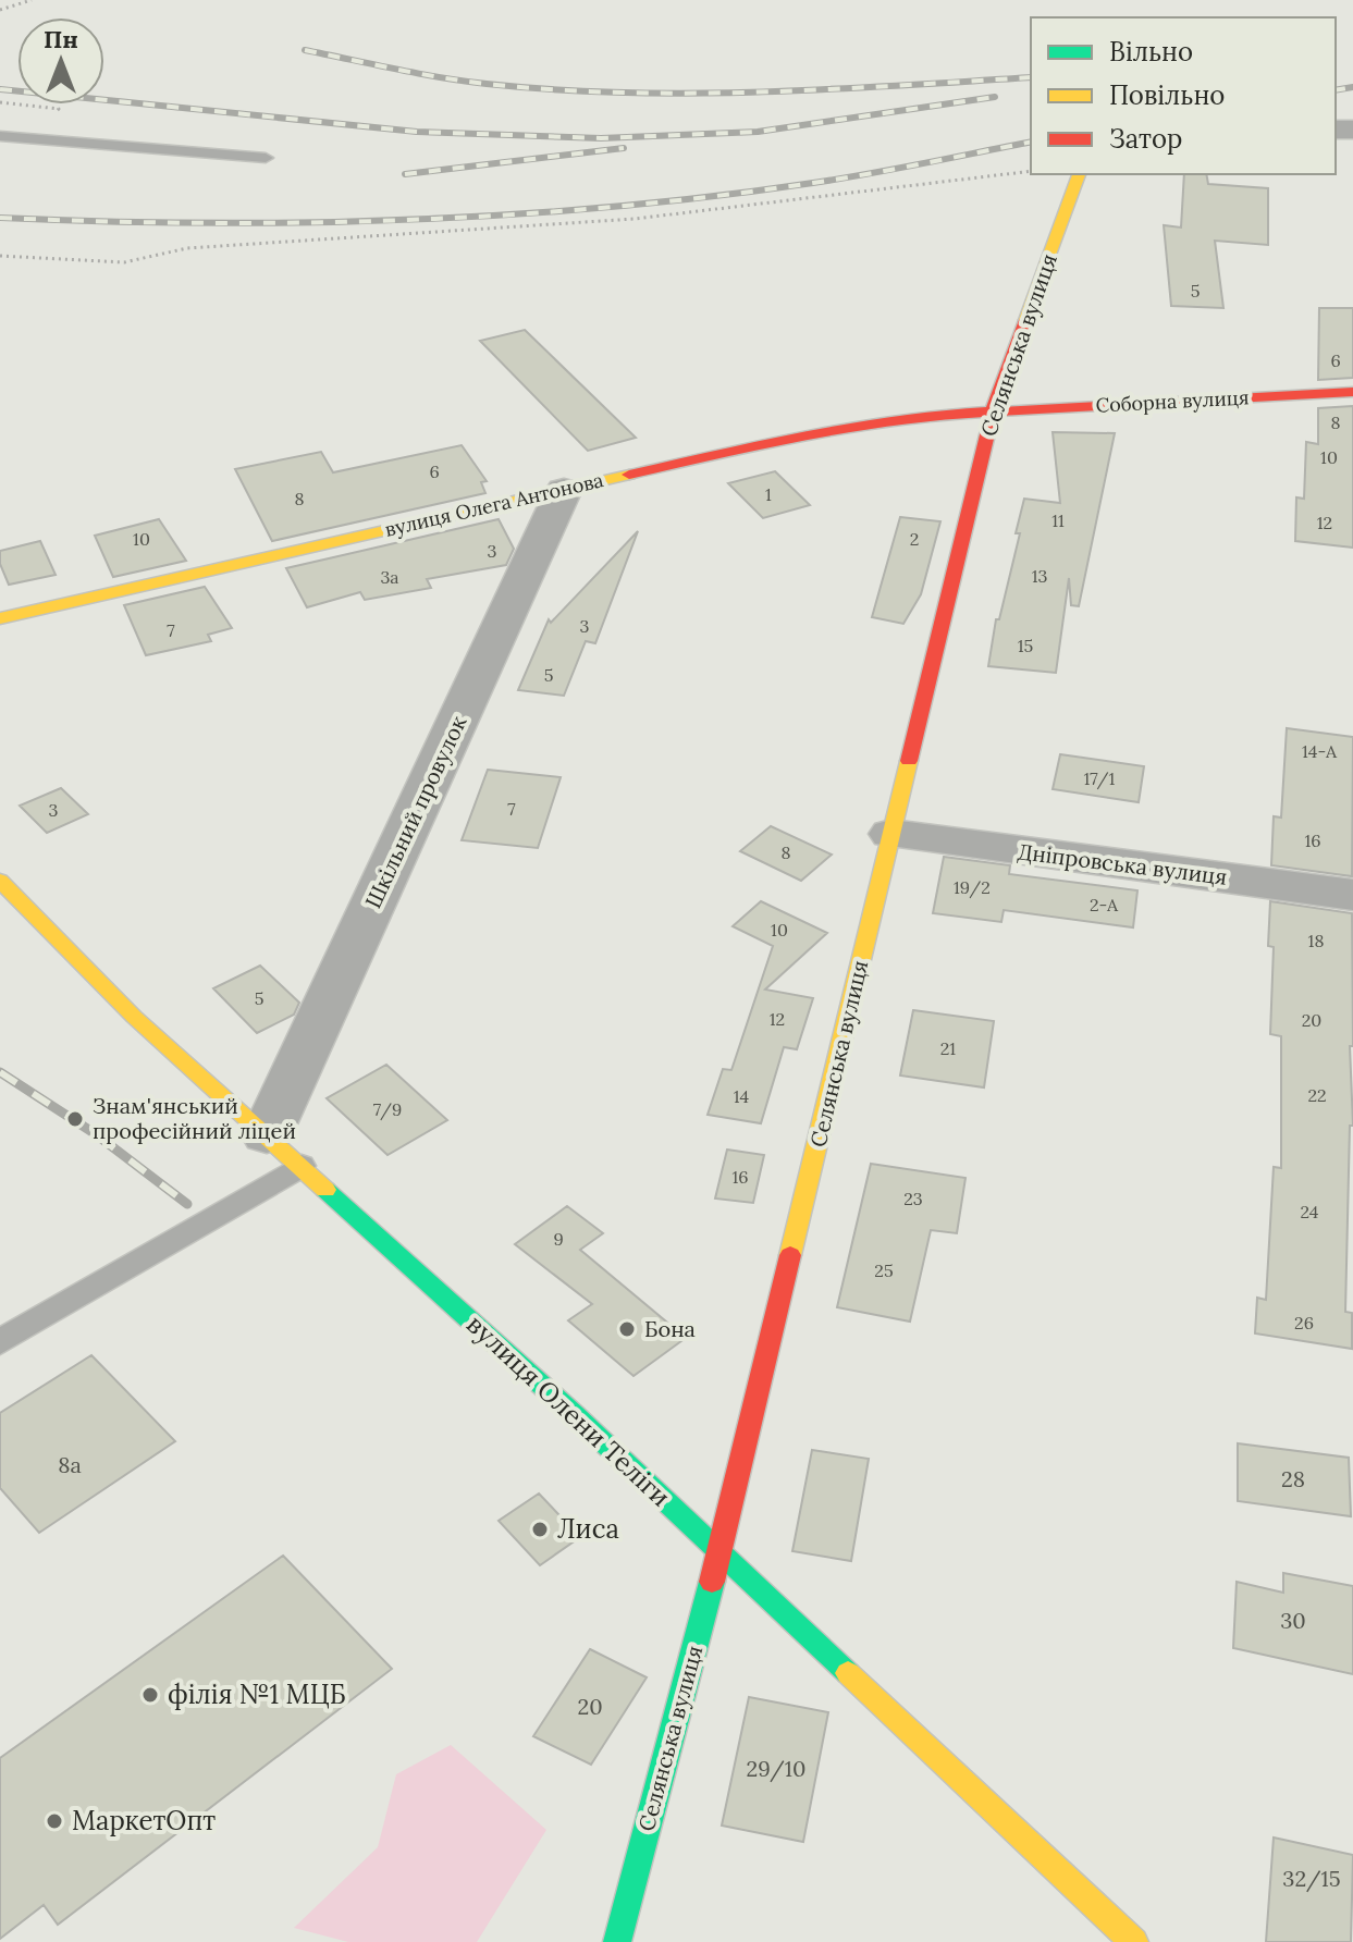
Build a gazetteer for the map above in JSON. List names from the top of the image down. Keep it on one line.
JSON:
{"streets":{"street":["Селянська вулиця","Соборна вулиця","вулиця Олега Антонова","Шкільний провулок","Дніпровська вулиця","вулиця Олени Теліги"]},"crossings":[["Селянська вулиця","Соборна вулиця"],["Селянська вулиця","вулиця Олега Антонова"],["Селянська вулиця","Дніпровська вулиця"],["Селянська вулиця","вулиця Олени Теліги"],["Соборна вулиця","вулиця Олега Антонова"],["вулиця Олега Антонова","Шкільний провулок"],["Шкільний провулок","вулиця Олени Теліги"]],"places":["Знам'янський професійний ліцей","Бона","Лиса","філія №1 МЦБ","МаркетОпт"],"house_numbers":["5","6","8","10","6","1","8","11","12","10","2","3","13","3а","3","7","15","5","14-А","17/1","7","3","16","8","19/2","2-А","10","18","5","12","20","21","22","14","7/9","16","23","24","9","25","26","8а","28","30","20","29/10","32/15"],"legend":["Вільно","Повільно","Затор"],"north":"top"}
